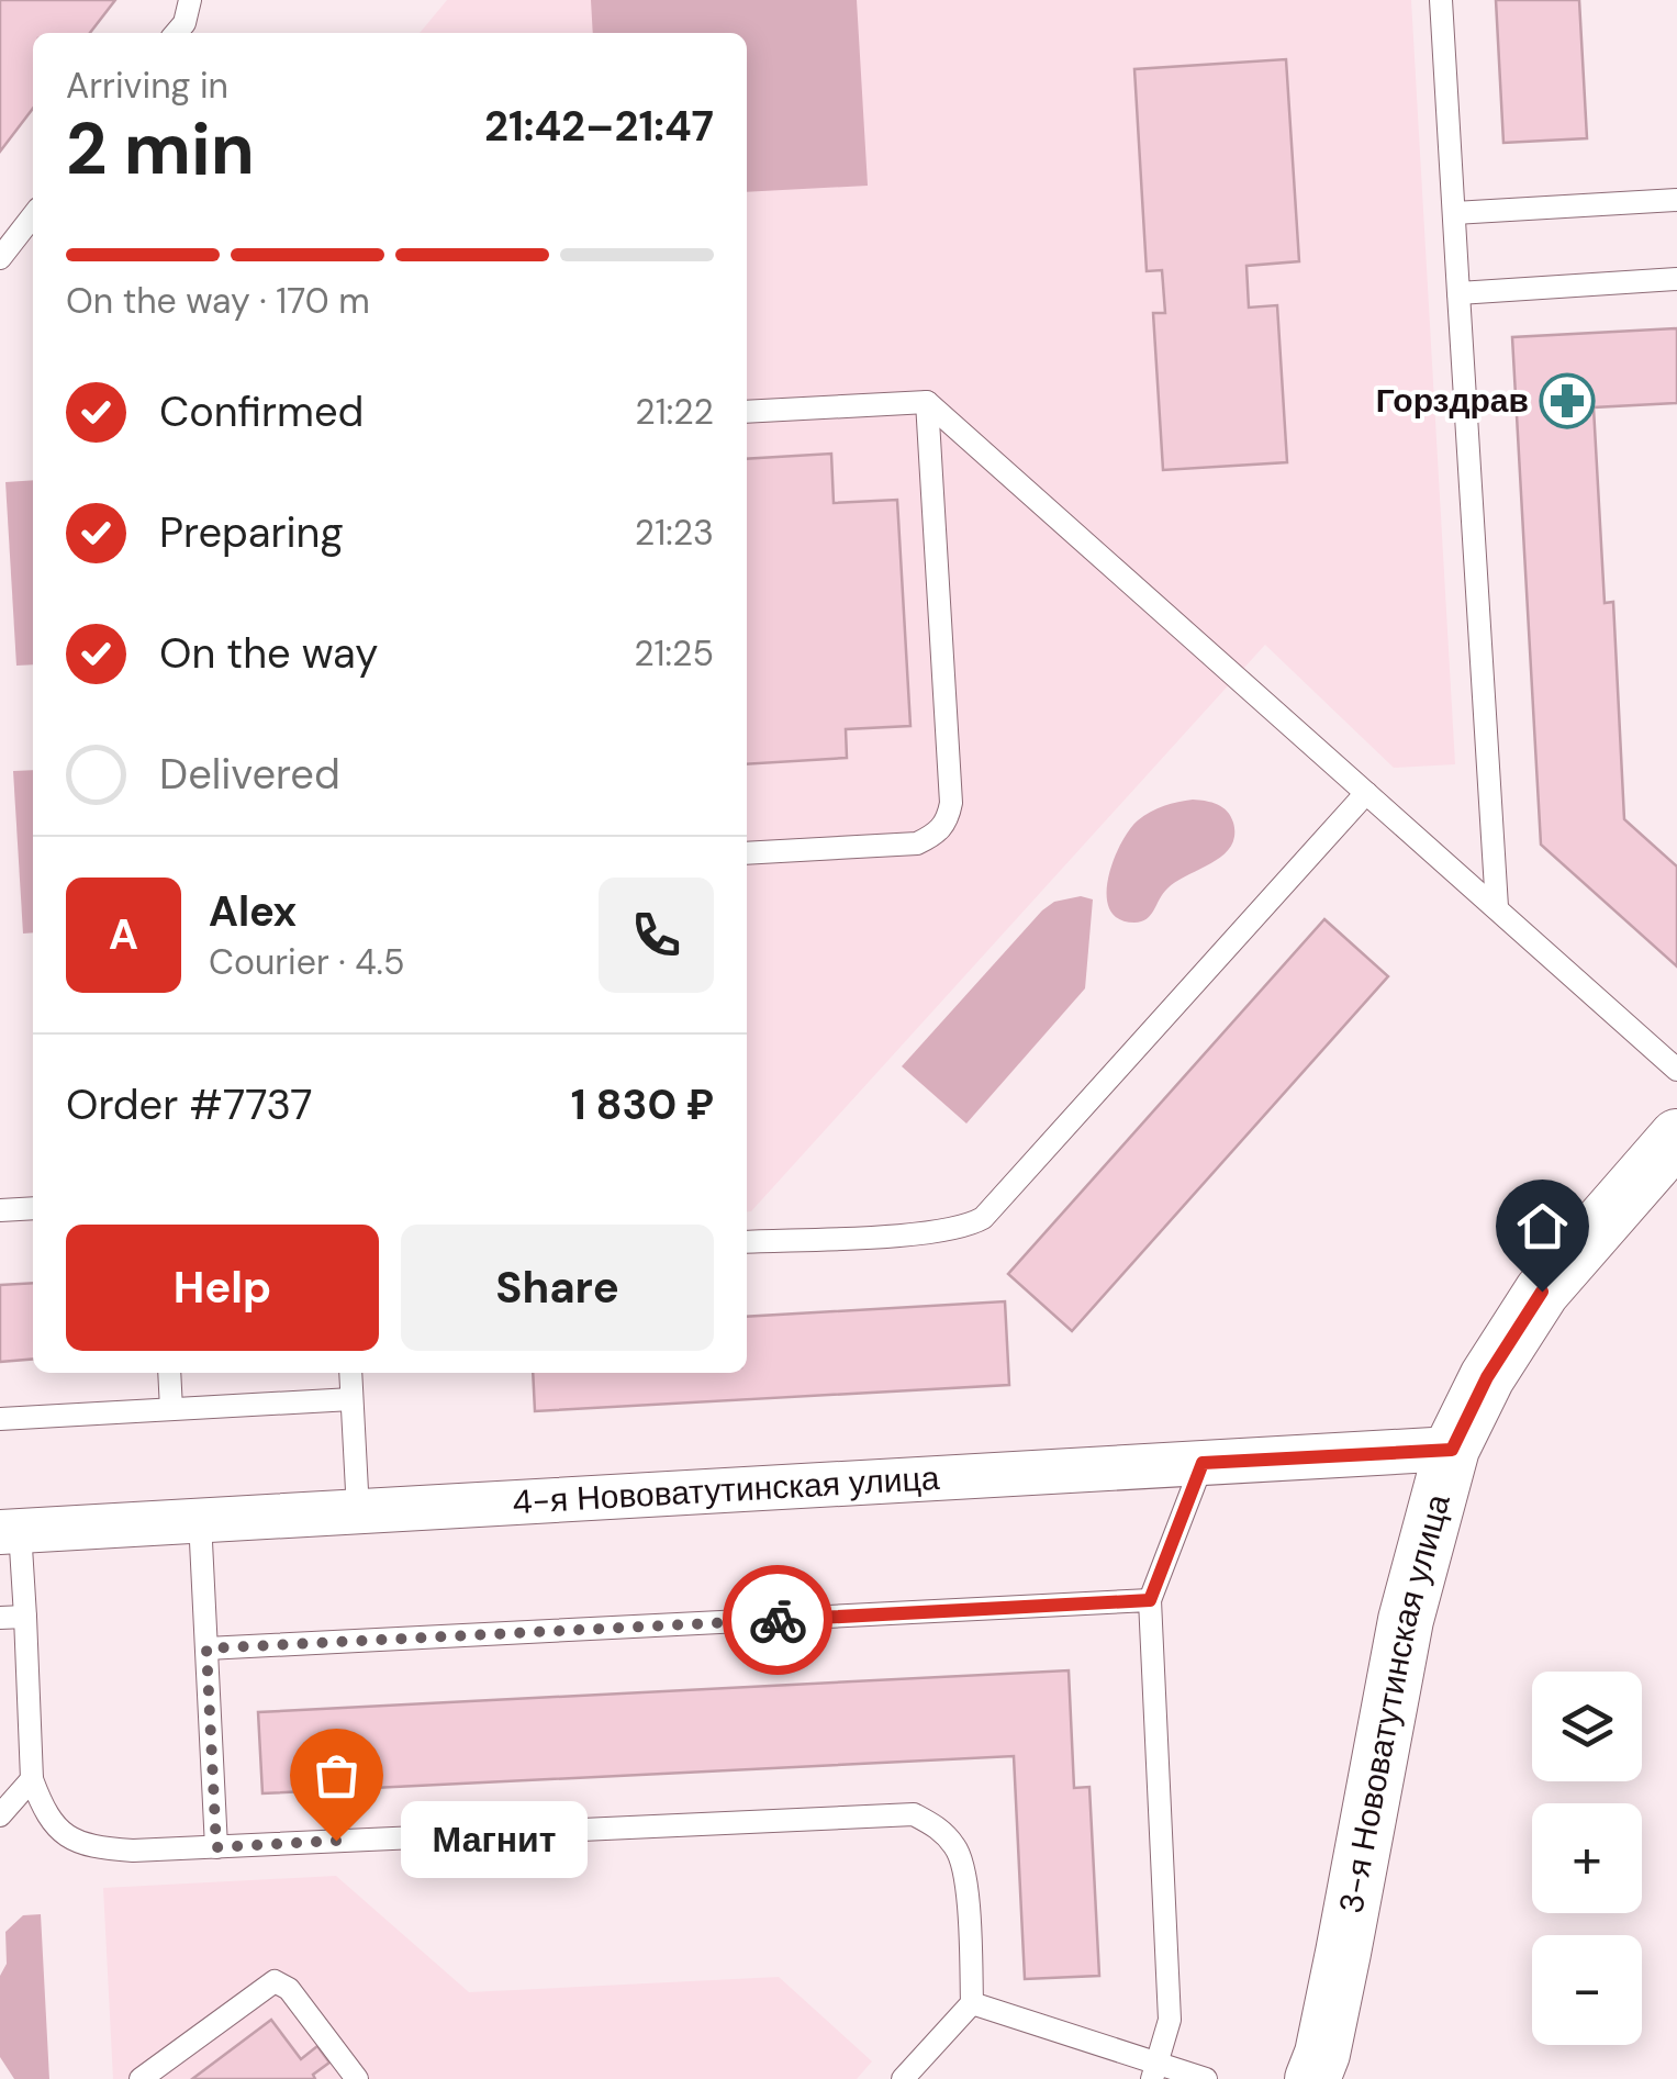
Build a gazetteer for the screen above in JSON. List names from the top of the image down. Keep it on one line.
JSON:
{"streets":{"street":["4-я Нововатутинская улица","3-я Нововатутинская улица"]},"crossings":[["4-я Нововатутинская улица","3-я Нововатутинская улица"]],"places":{"pharmacy":["Горздрав"],"other":["Магнит"]},"page":{"heading":["2 min","Arriving in","21:42–21:47"],"panel":["Alex","Courier · 4.5","Order #7737","1 830 ₽"],"bar":"On the way · 170 m","list":[["Confirmed","21:22"],["Preparing","21:23"],["On the way","21:25"],"Delivered"],"round":"A","buttons":["Help","Share"],"map_buttons":["+","−"],"bubble":"Магнит"}}
